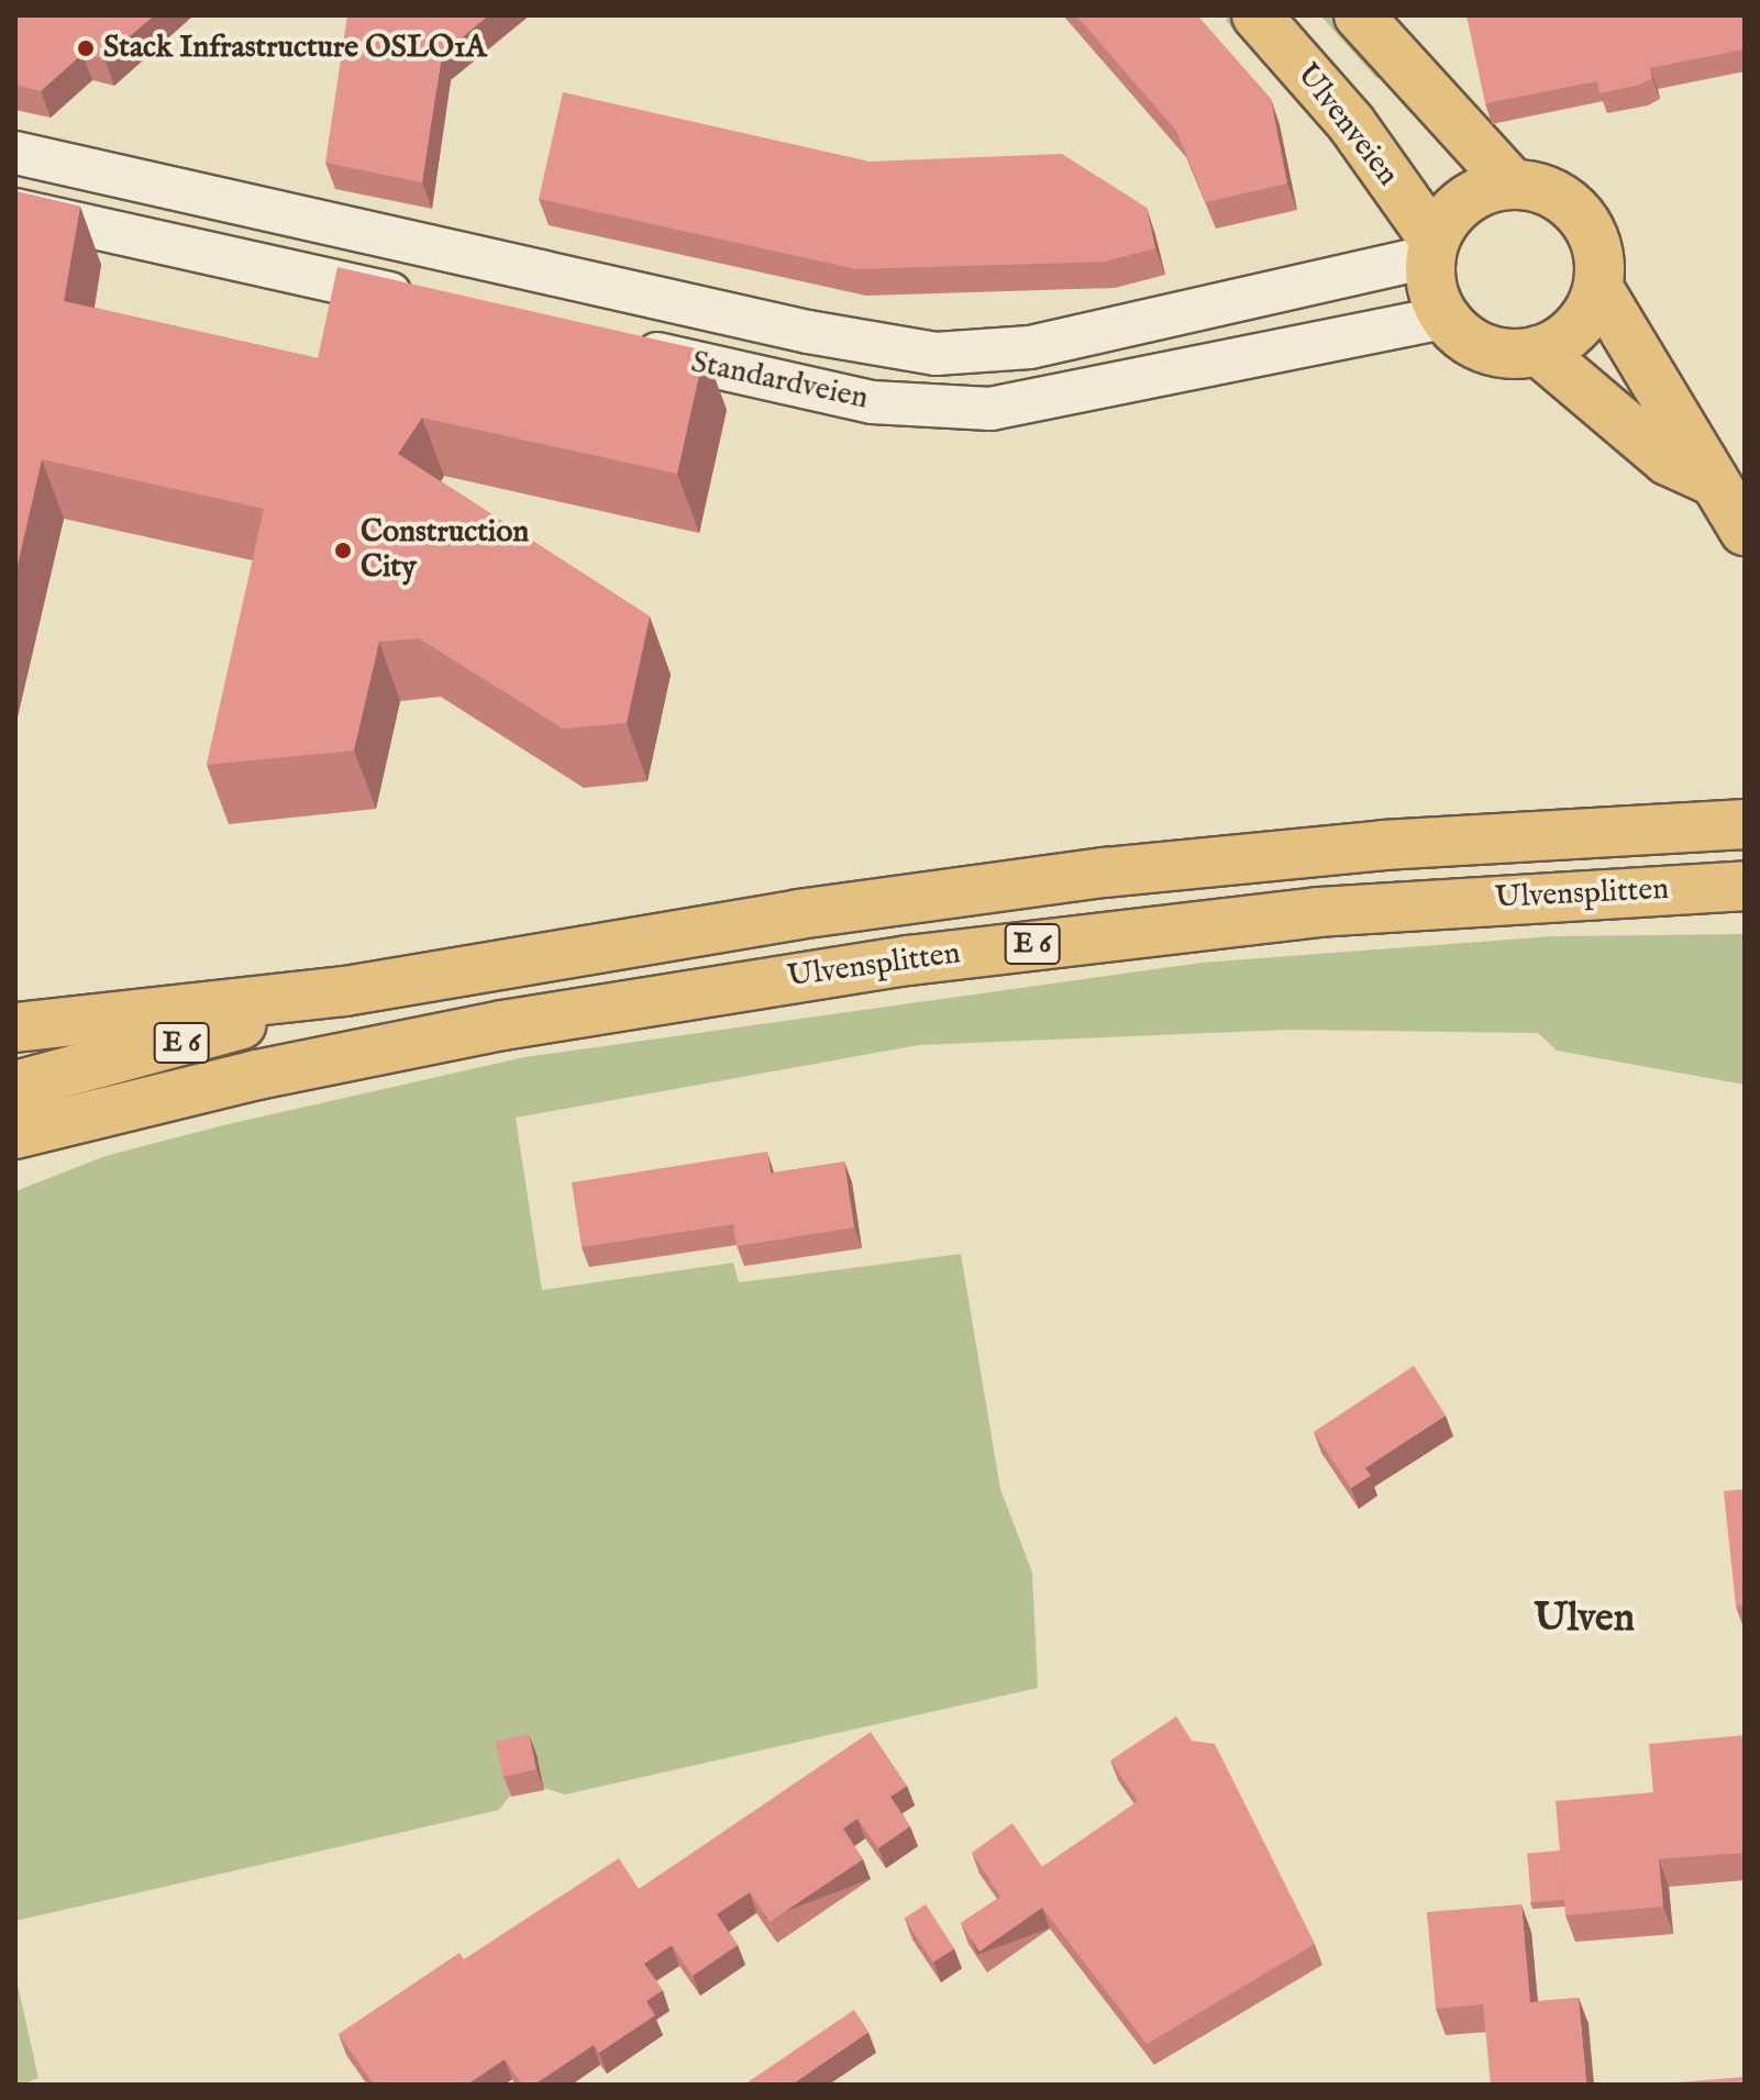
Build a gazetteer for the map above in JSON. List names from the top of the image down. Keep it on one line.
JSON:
{"streets":{"main road":["Ulvenveien","Ulvensplitten","E 6"],"street":["Standardveien"]},"crossings":[["Ulvenveien","Standardveien"],["Ulvensplitten","E 6"]],"districts":["Ulven"],"places":["Stack Infrastructure OSLO1A","Construction City"]}
